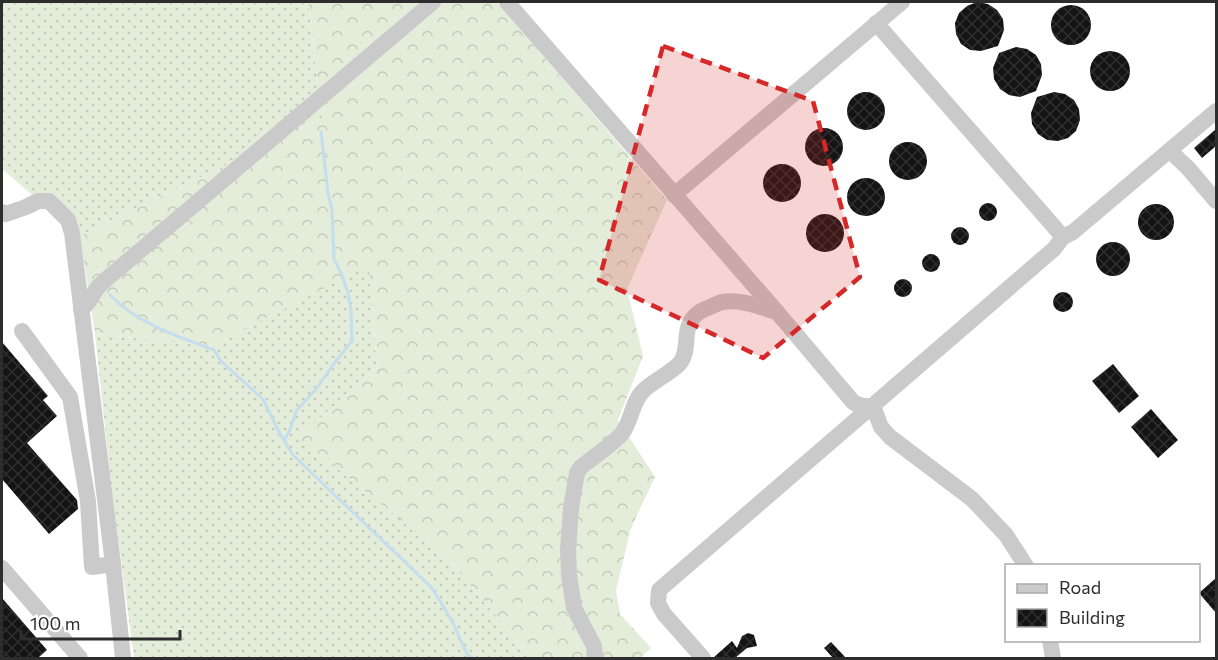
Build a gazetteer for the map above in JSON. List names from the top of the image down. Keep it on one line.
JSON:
{"legend":["Road","Building"],"scale_bar":"100 m"}
